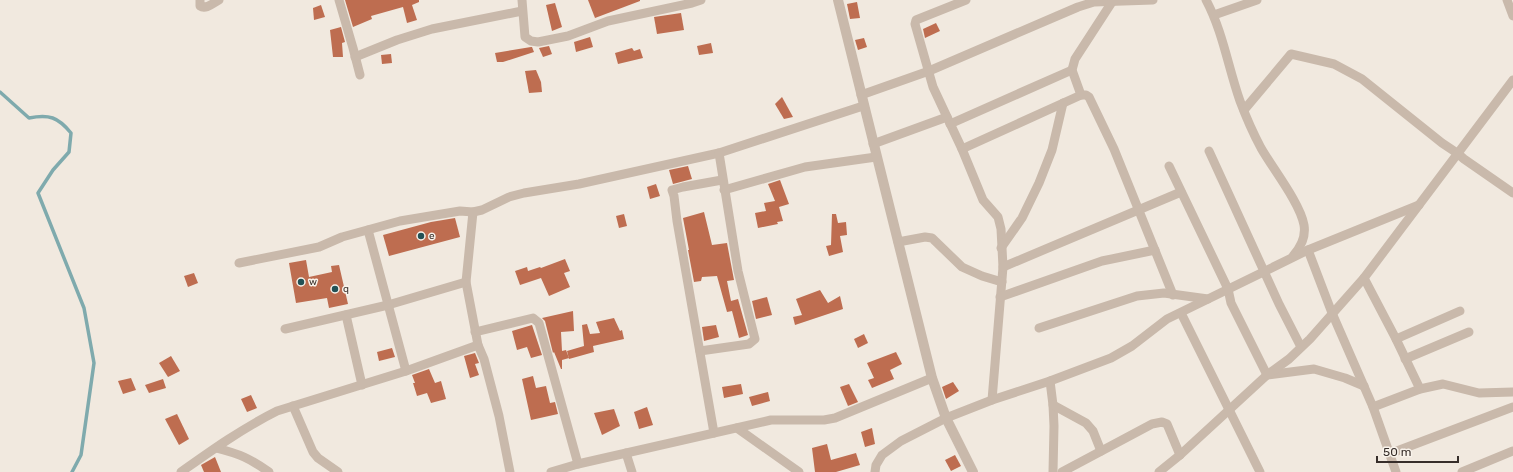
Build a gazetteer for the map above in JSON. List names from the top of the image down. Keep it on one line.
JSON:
{"places":["e","w","q"],"scale_bar":"50 m"}
